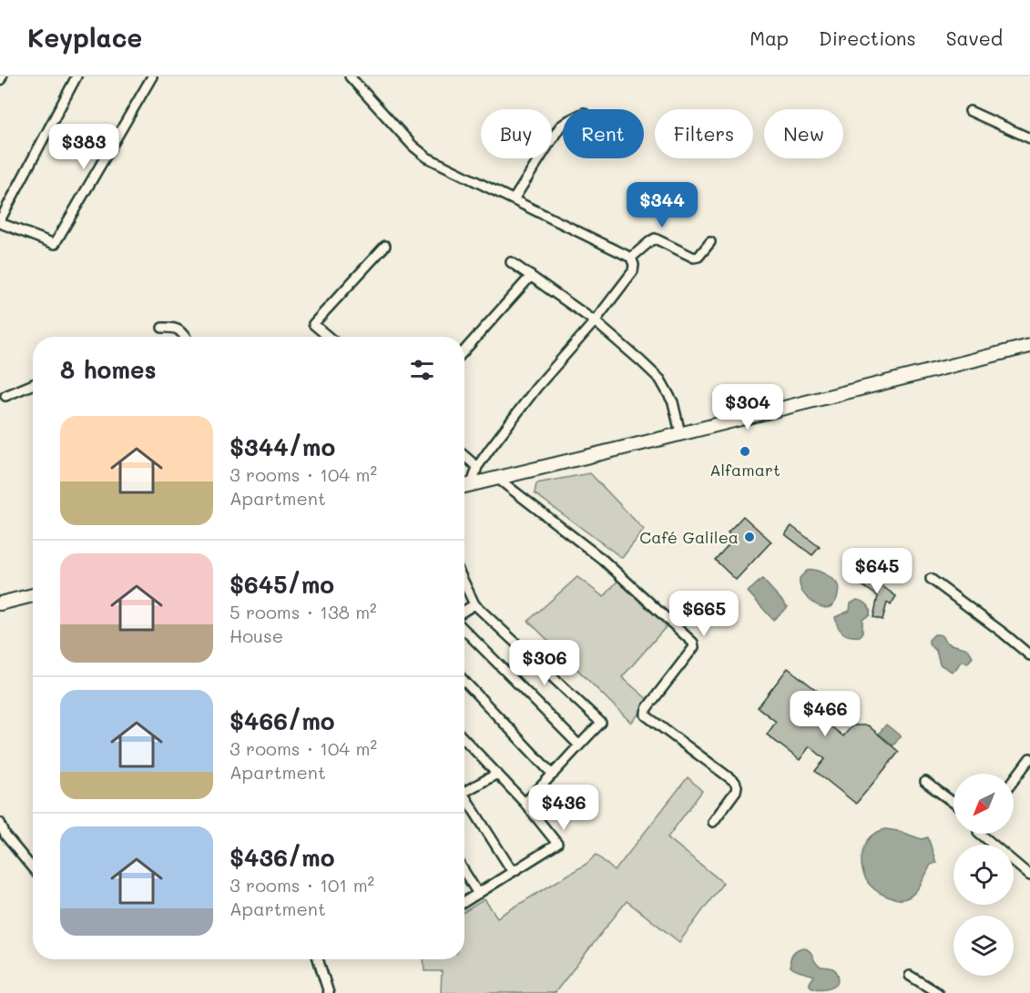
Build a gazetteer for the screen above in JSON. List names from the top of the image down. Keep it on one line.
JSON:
{"places":["Alfamart","Café Galilea"],"north":"bottom left","page":{"header":"Keyplace","nav":["Map","Directions","Saved"],"chip":["Buy","Rent","Filters","New"],"price":["$383","$344","$304","$645","$665","$306","$466","$436"],"heading":"8 homes","list":[{"name":"$344/mo","note":"3 rooms · 104 m² · Apartment"},{"name":"$645/mo","note":"5 rooms · 138 m² · House"},{"name":"$466/mo","note":"3 rooms · 104 m² · Apartment"},{"name":"$436/mo","note":"3 rooms · 101 m² · Apartment"}]}}
